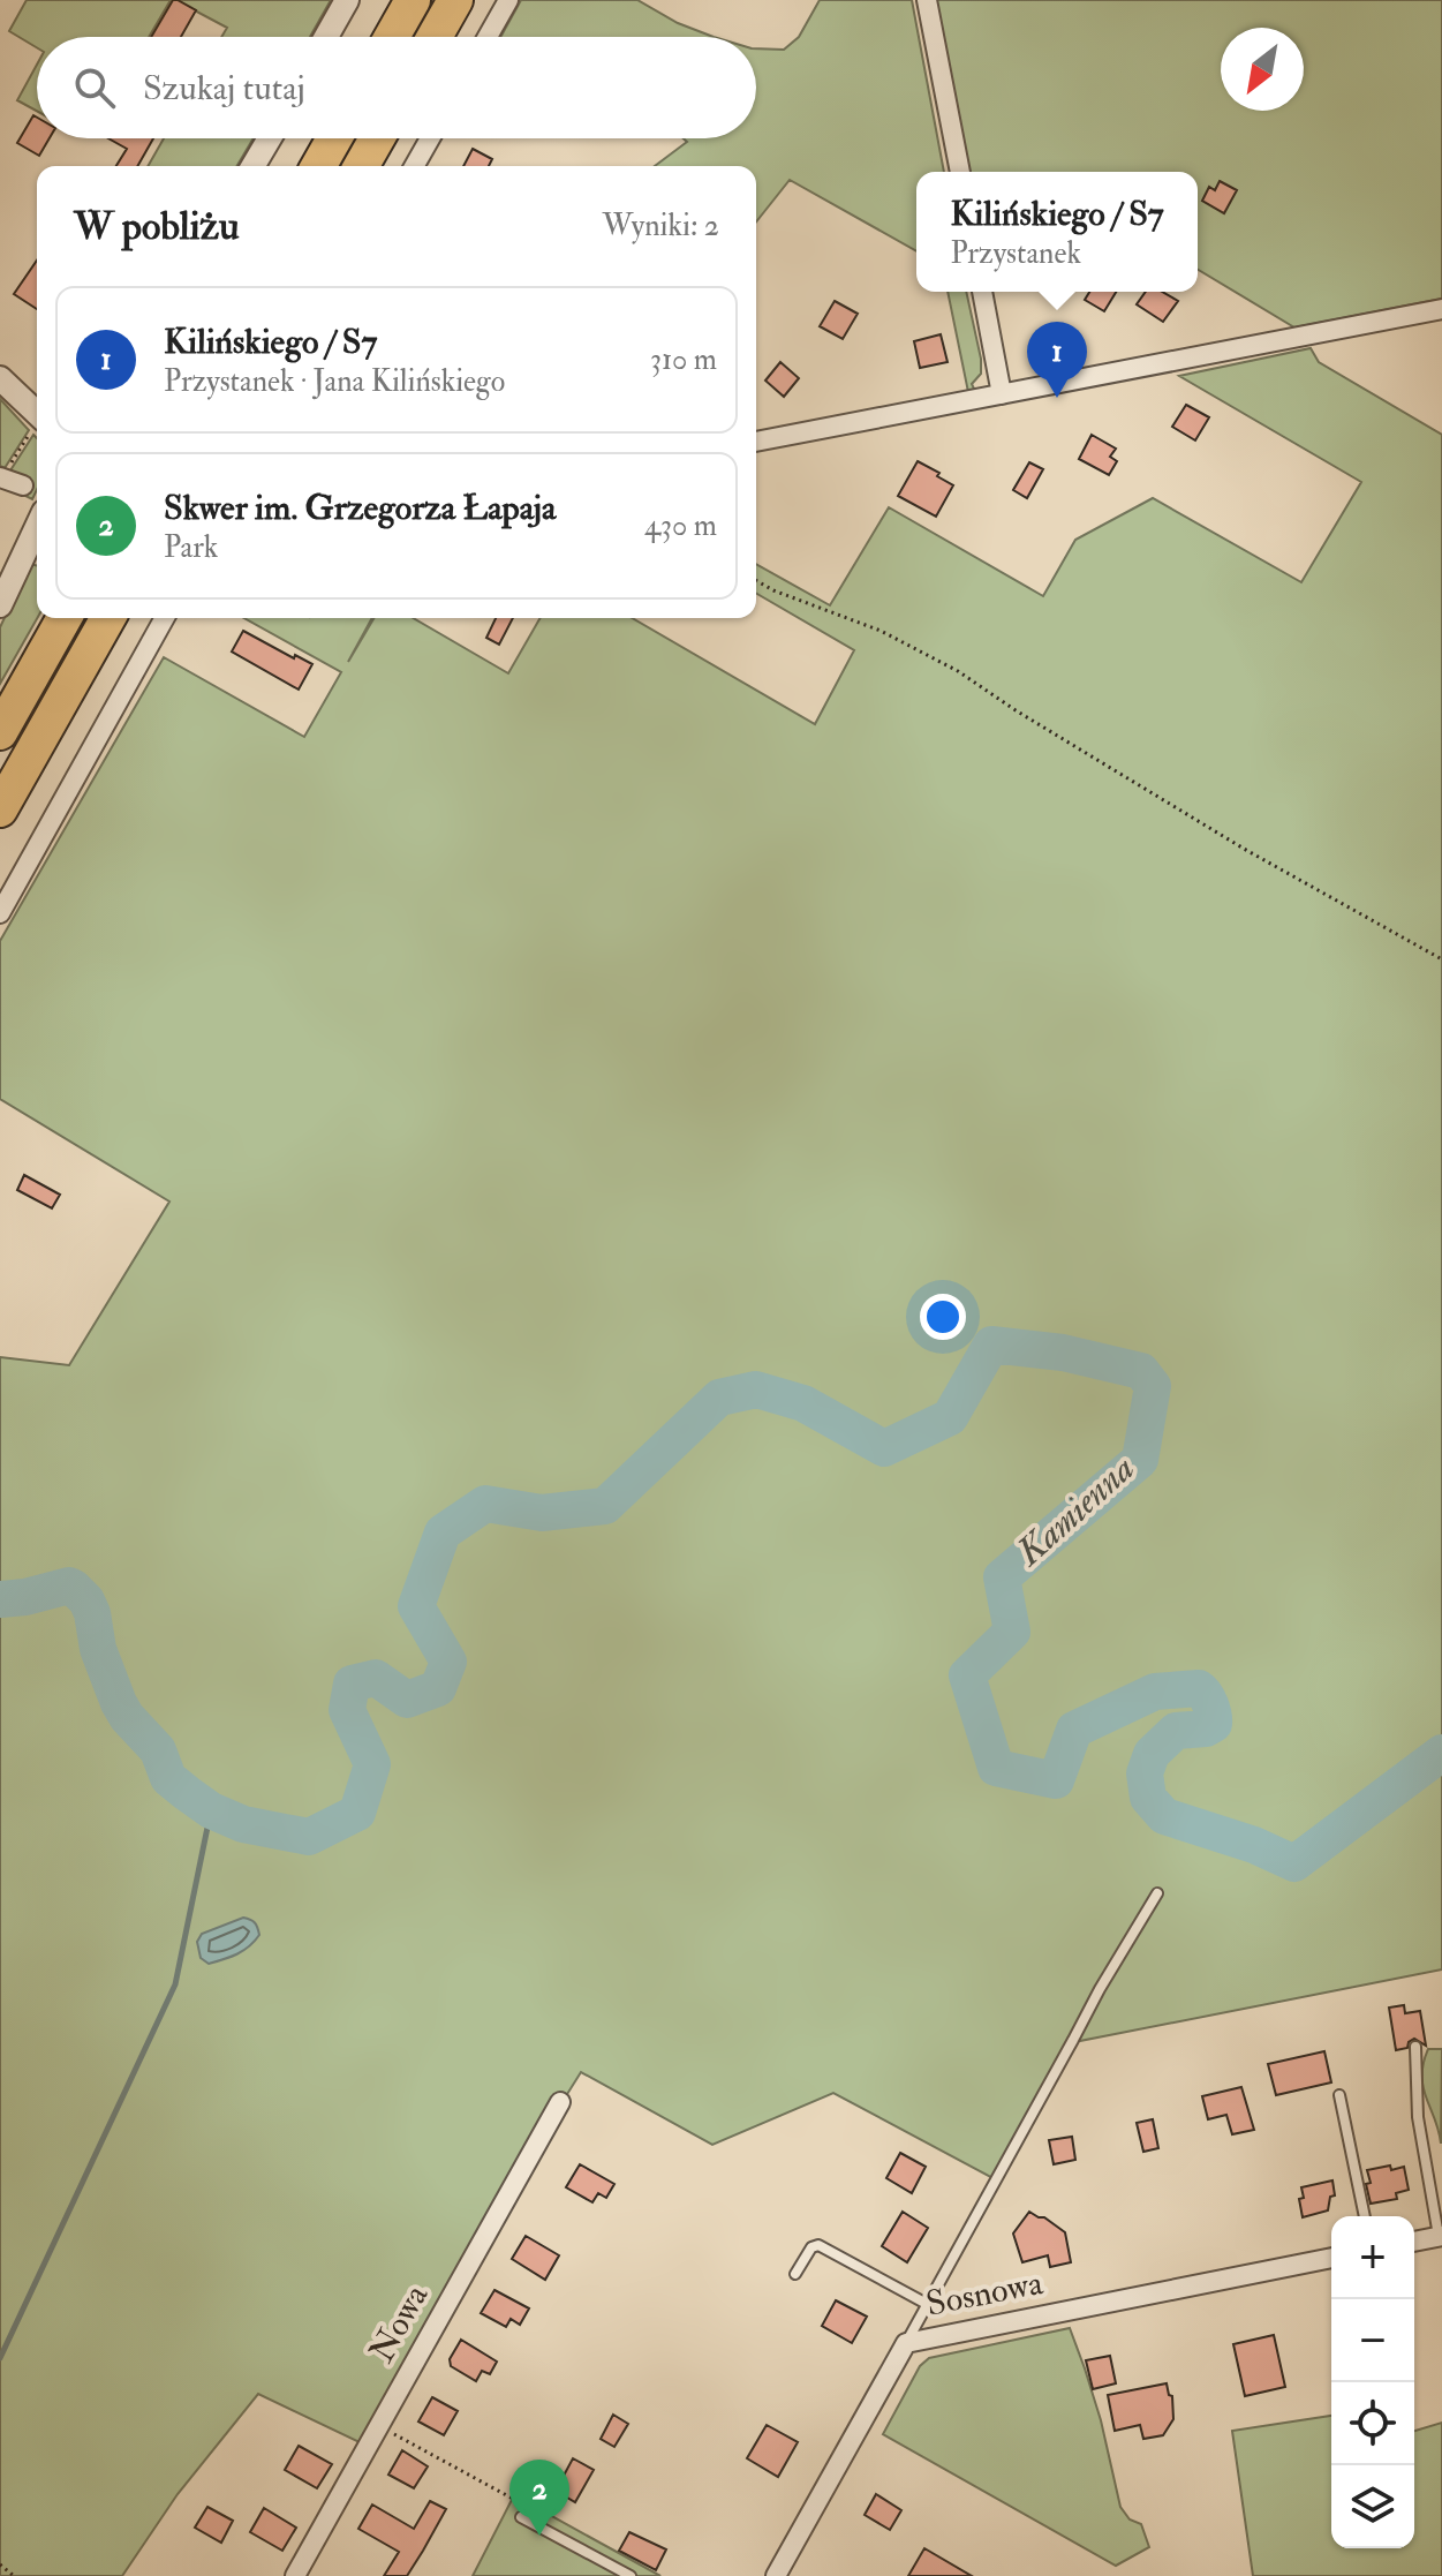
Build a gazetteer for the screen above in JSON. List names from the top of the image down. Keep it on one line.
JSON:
{"streets":{"street":["Sosnowa","Nowa"]},"water":["Kamienna"],"north":"bottom left","page":{"search":"Szukaj tutaj","heading":["W pobliżu","Wyniki: 2"],"popup":["Kilińskiego / S7","Przystanek"],"list":[{"mark":"1","name":"Kilińskiego / S7","note":"Przystanek · Jana Kilińskiego","value":"310 m"},{"mark":"2","name":"Skwer im. Grzegorza Łapaja","note":"Park","value":"430 m"}],"pins":["1","2"],"map_buttons":["+","−"]}}
